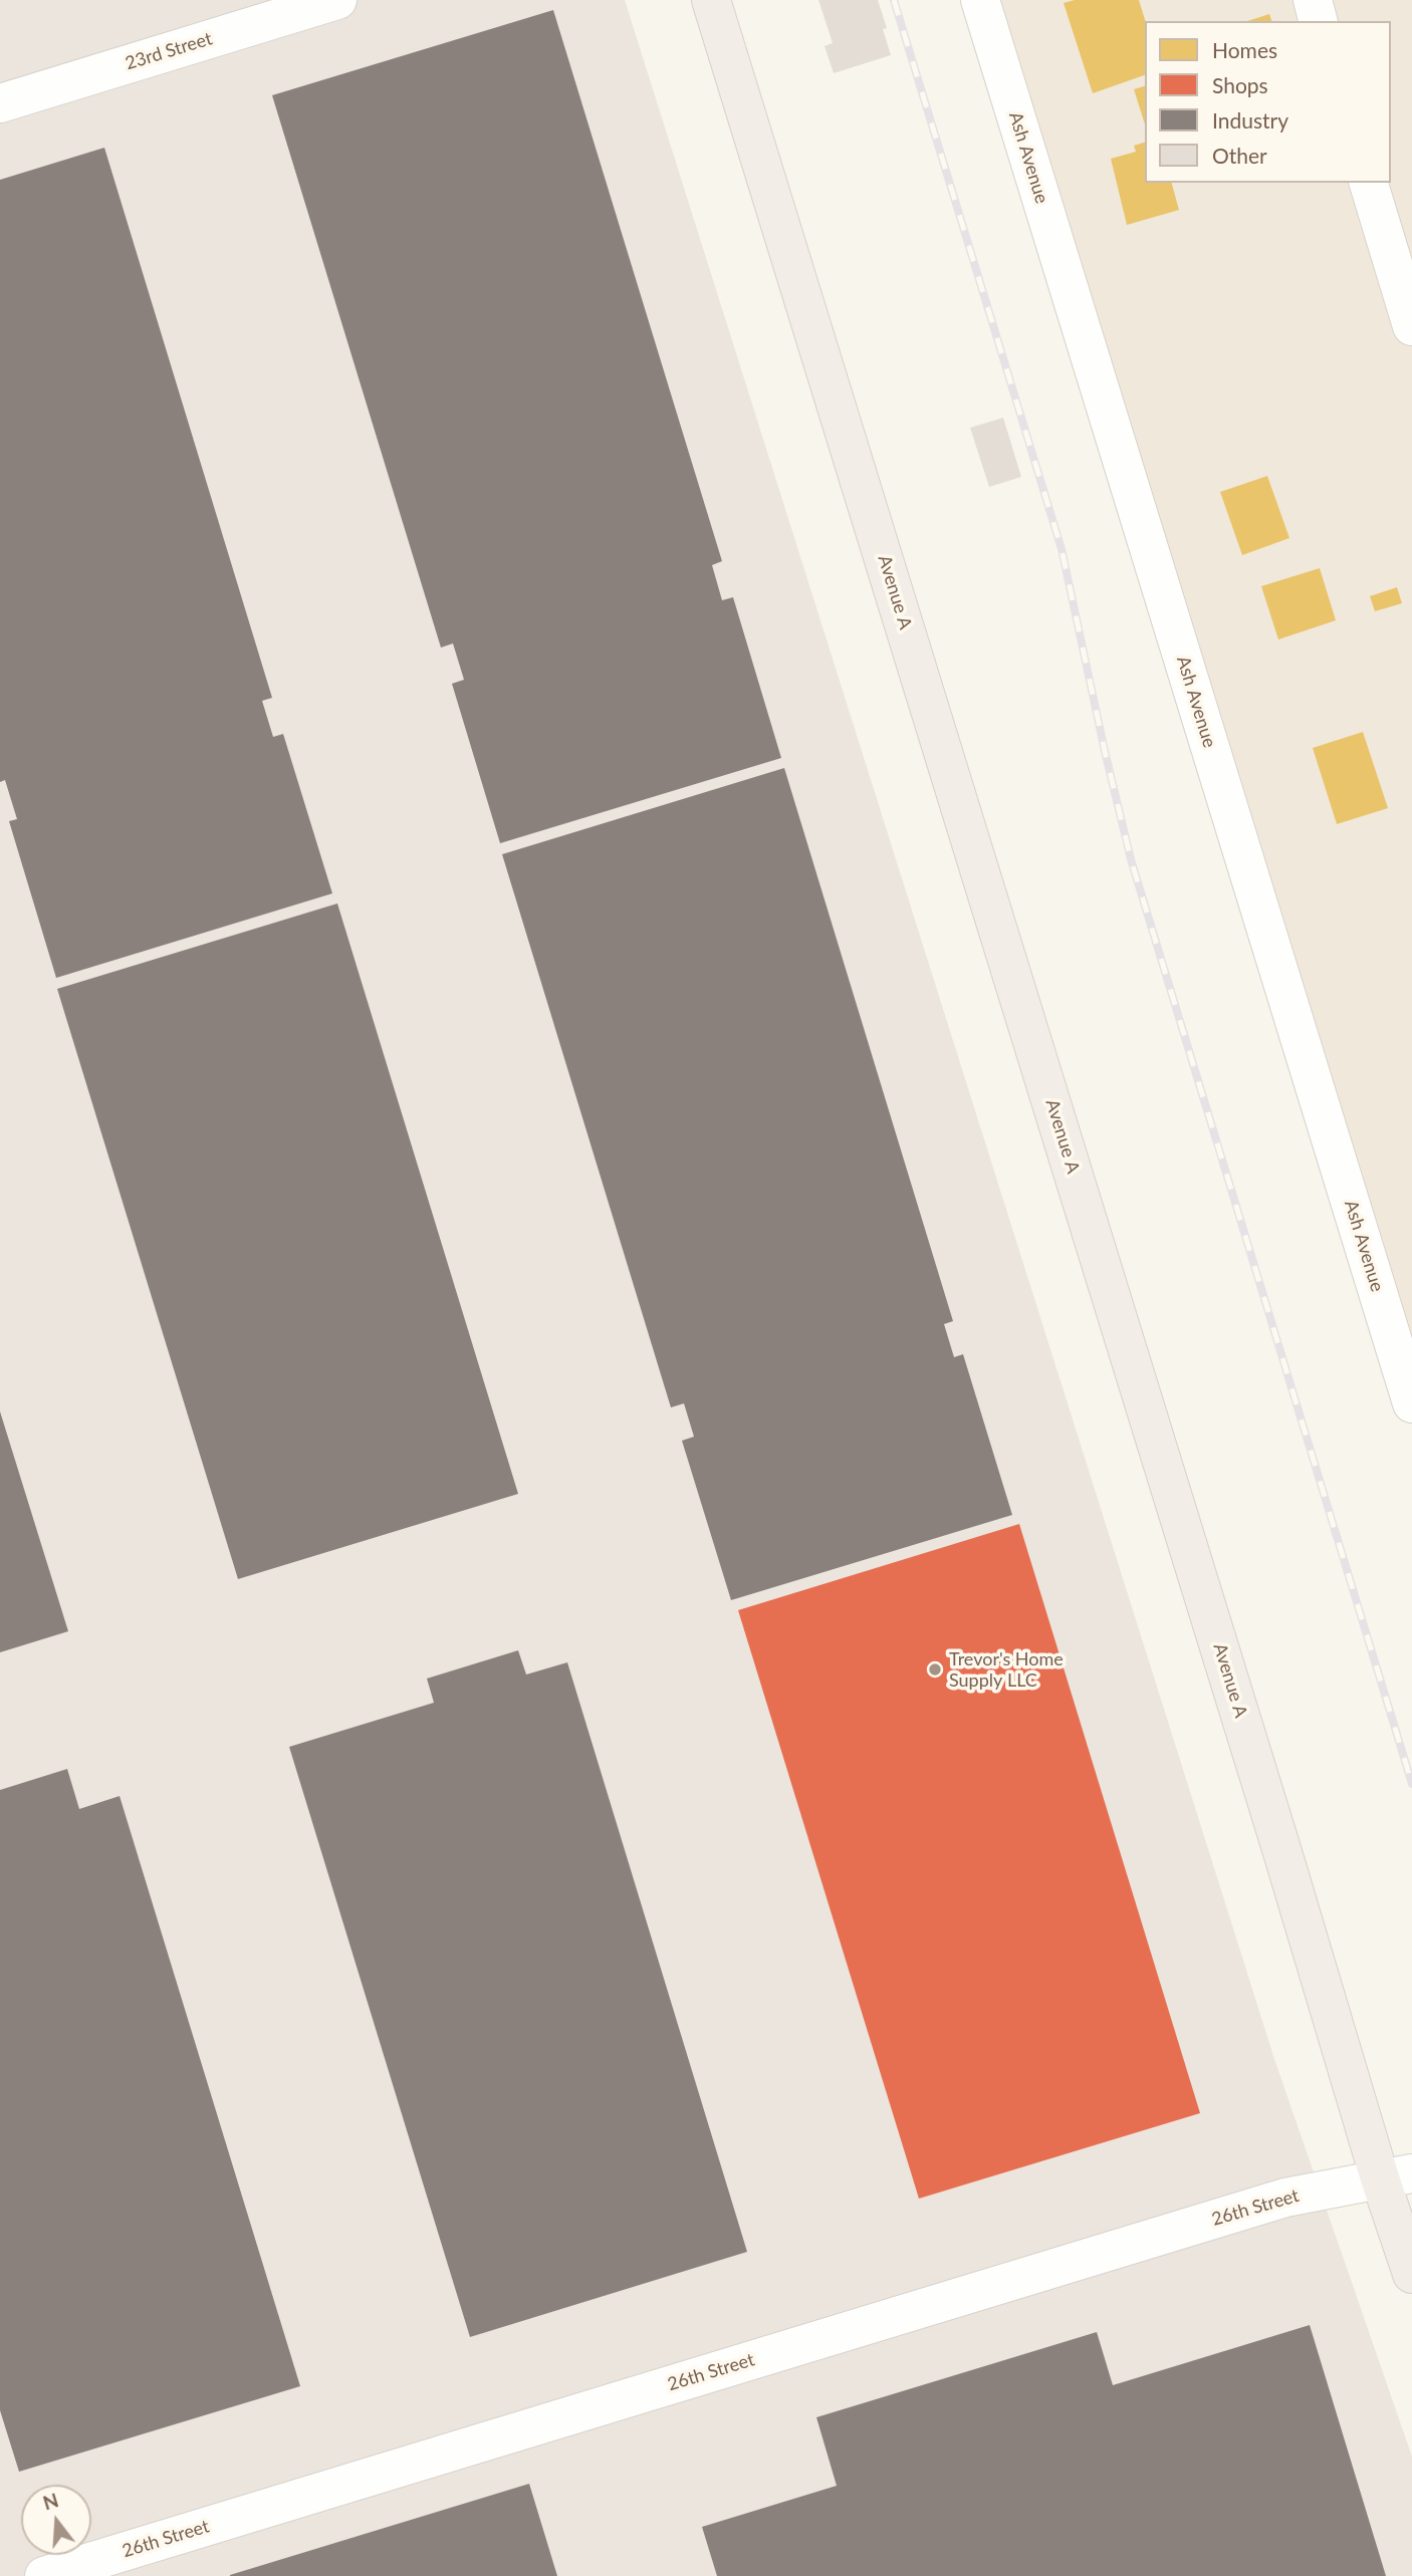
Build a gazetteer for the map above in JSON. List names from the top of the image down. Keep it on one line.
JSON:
{"streets":{"main road":["Avenue A"],"street":["23rd Street","Ash Avenue","26th Street"]},"crossings":[["Avenue A","26th Street"]],"places":["Trevor's Home Supply LLC"],"legend":["Homes","Shops","Industry","Other"],"north":"top"}
